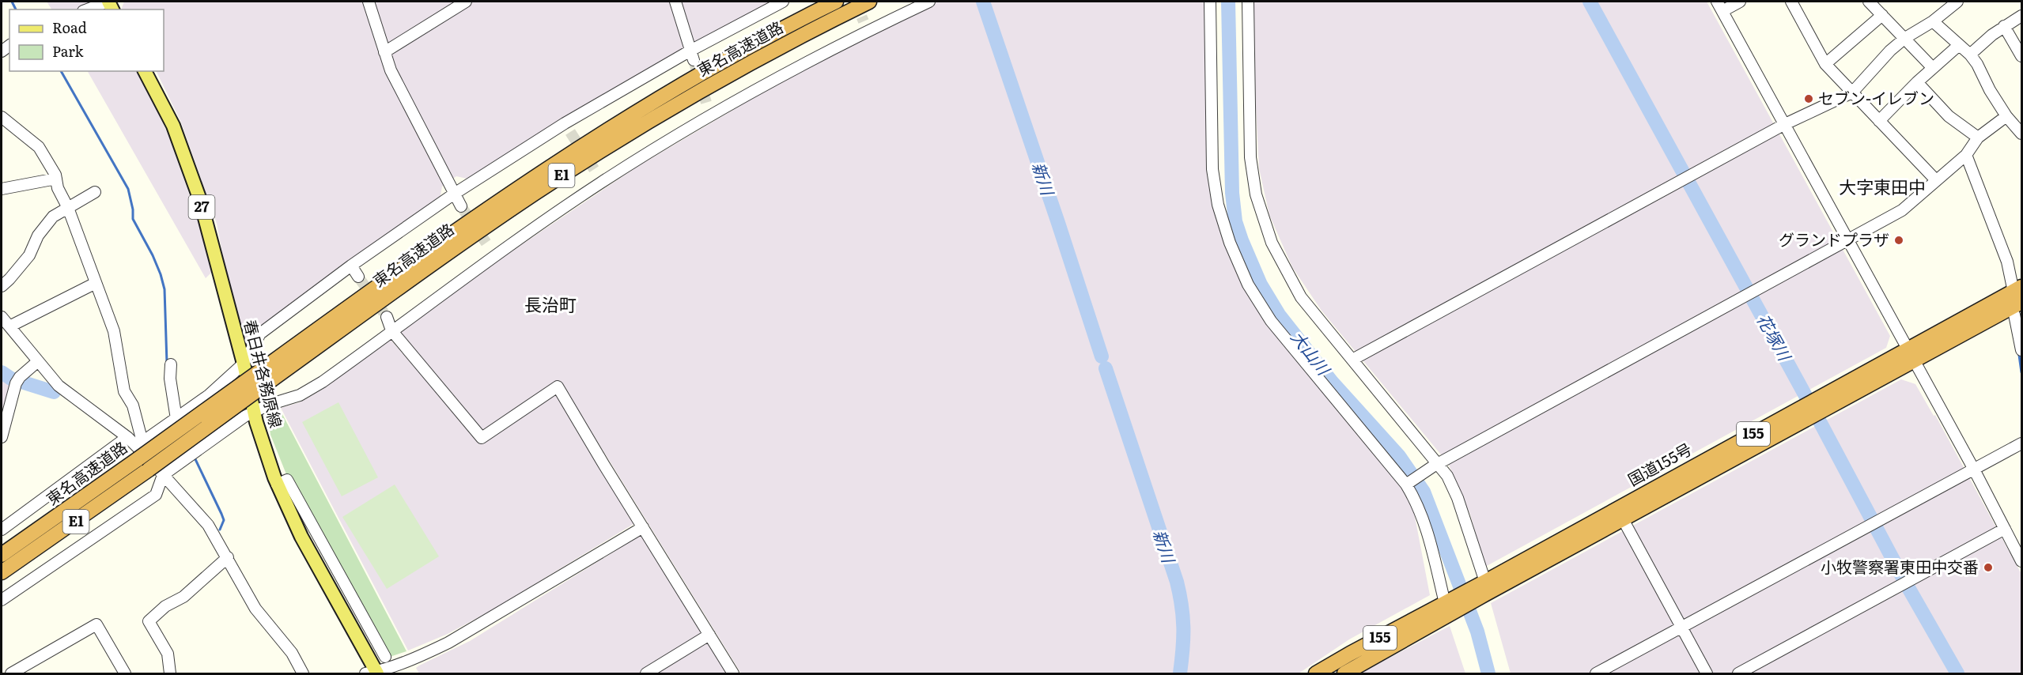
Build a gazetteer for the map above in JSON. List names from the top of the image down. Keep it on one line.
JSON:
{"streets":{"highway":["東名高速道路","E1","155","国道155号"],"main road":["27","春日井各務原線"]},"districts":["大字東田中","長治町"],"water":["新川","花塚川","大山川"],"places":["セブン-イレブン","グランドプラザ","小牧警察署東田中交番"],"legend":["Road","Park"]}
